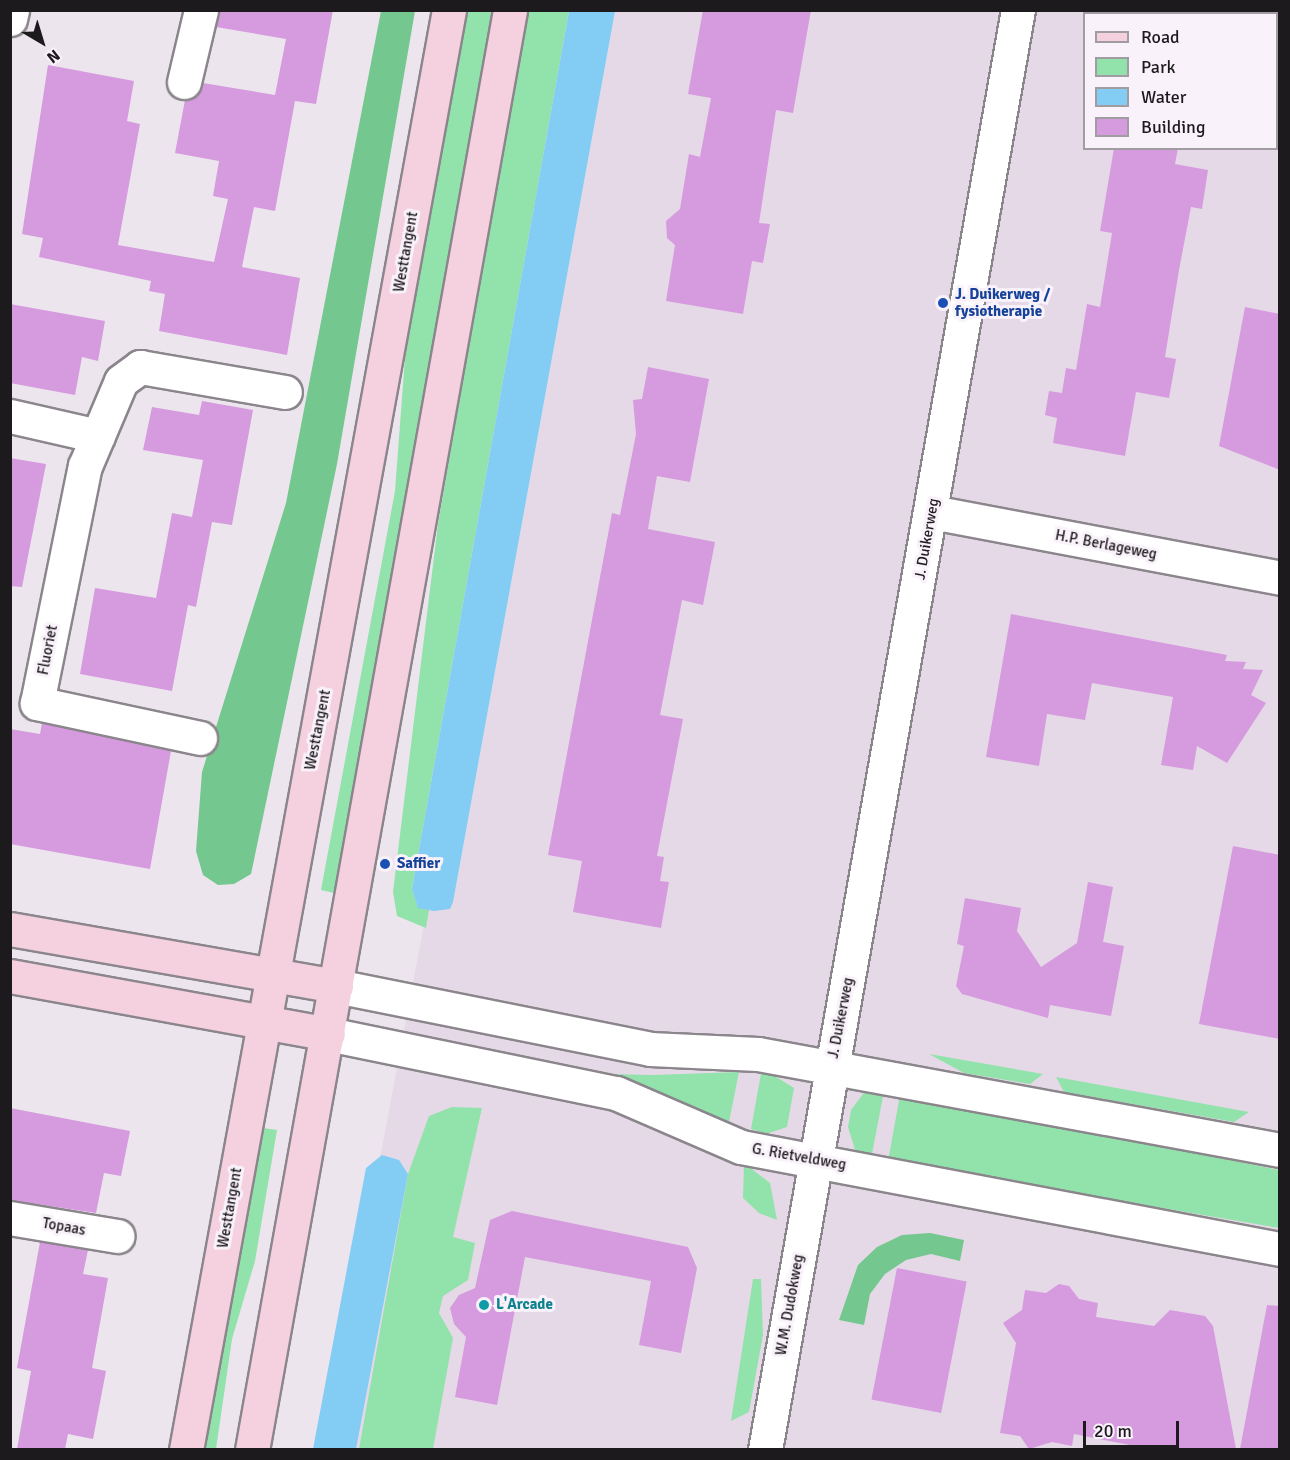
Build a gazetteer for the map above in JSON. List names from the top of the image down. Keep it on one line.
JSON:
{"streets":{"main road":["Westtangent"],"street":["J. Duikerweg","H.P. Berlageweg","Fluoriet","G. Rietveldweg","Topaas","W.M. Dudokweg"]},"crossings":[["J. Duikerweg","H.P. Berlageweg"],["J. Duikerweg","G. Rietveldweg"],["J. Duikerweg","W.M. Dudokweg"],["G. Rietveldweg","W.M. Dudokweg"]],"places":["J. Duikerweg / fysiotherapie","Saffier","L'Arcade"],"legend":["Road","Park","Water","Building"],"scale_bar":"20 m","north":"bottom right"}
